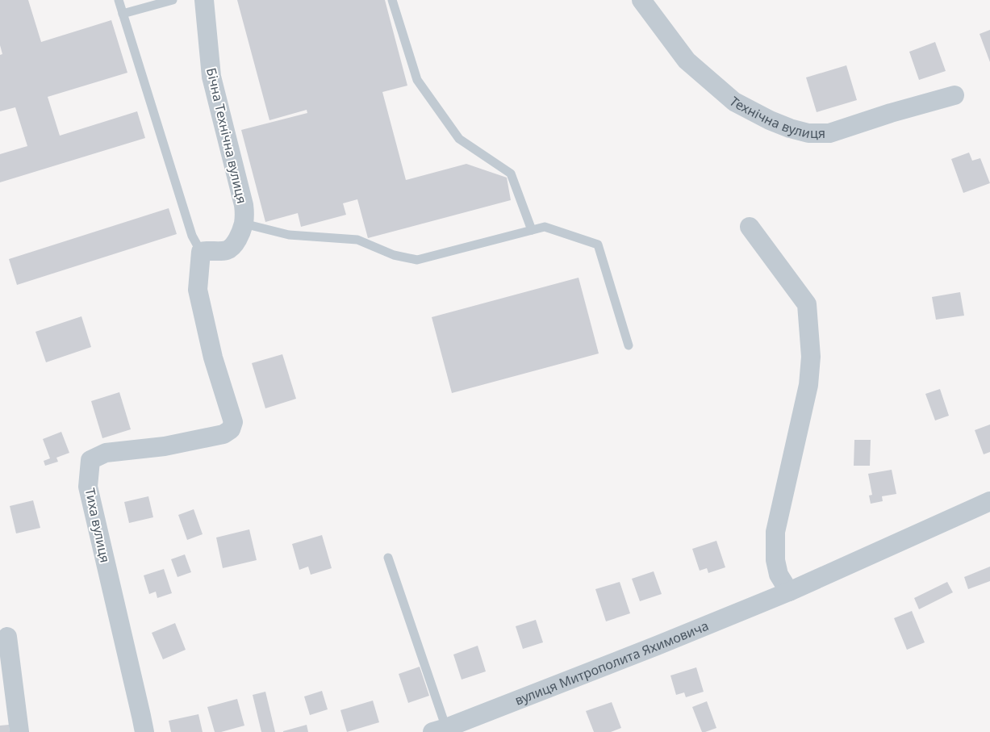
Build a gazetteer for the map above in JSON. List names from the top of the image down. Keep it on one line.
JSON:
{"streets":{"street":["Технічна вулиця","Бічна Технічна вулиця","Тиха вулиця","вулиця Митрополита Яхимовича"]},"crossings":[["Бічна Технічна вулиця","Тиха вулиця"]]}
